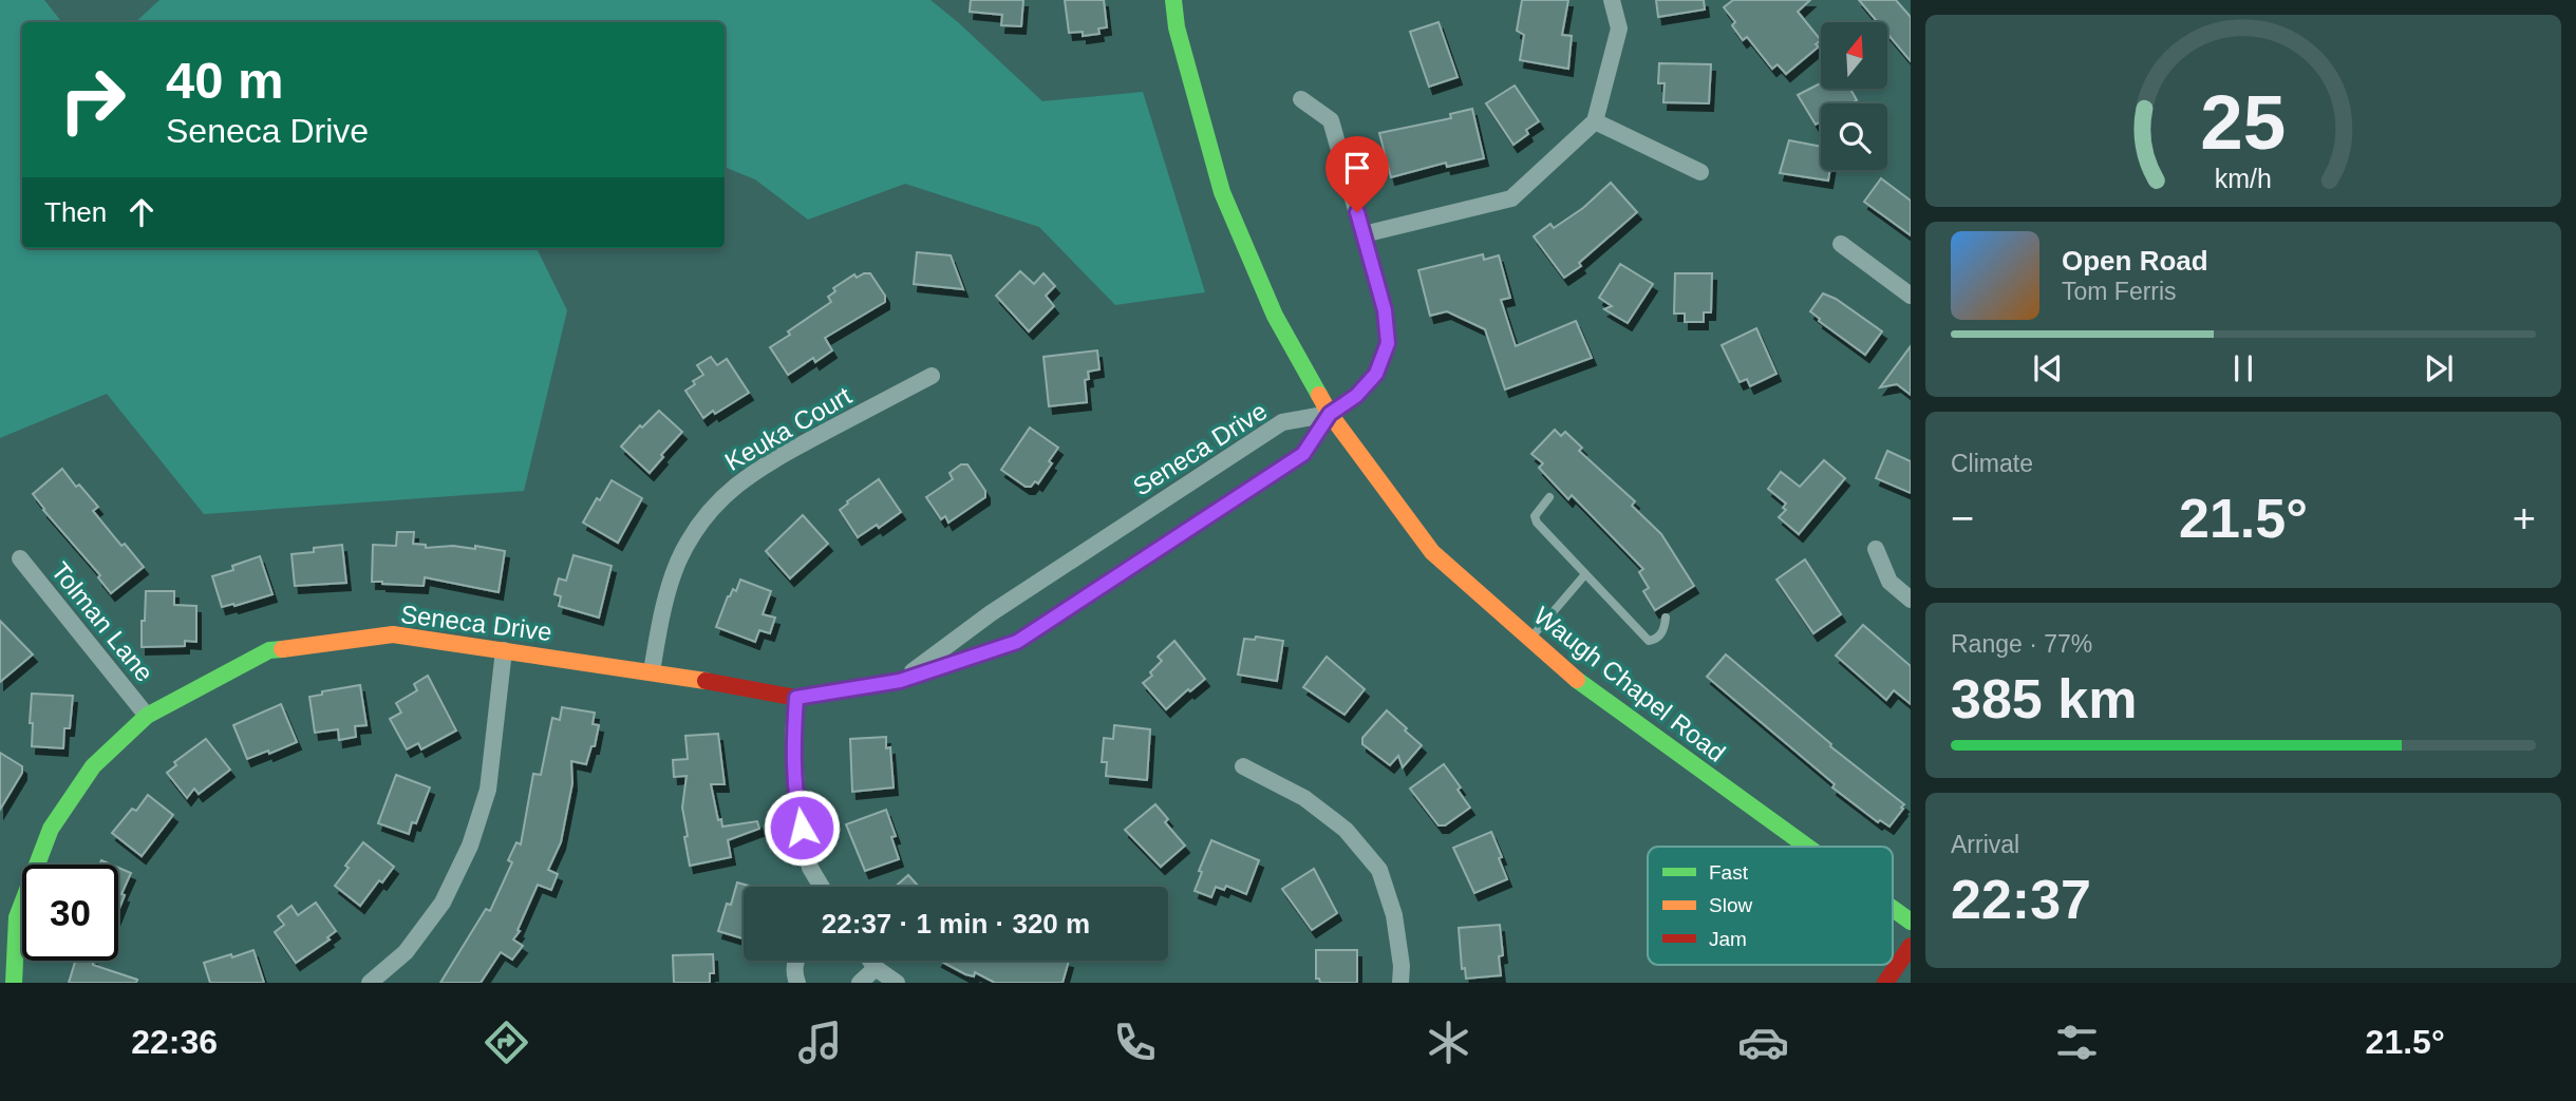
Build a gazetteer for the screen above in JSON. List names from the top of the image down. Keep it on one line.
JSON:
{"streets":{"street":["Keuka Court","Seneca Drive","Tolman Lane","Waugh Chapel Road"]},"crossings":[["Keuka Court","Seneca Drive"],["Seneca Drive","Tolman Lane"],["Seneca Drive","Waugh Chapel Road"]],"legend":["Fast","Slow","Jam"],"north":"top","page":{"turn":["40 m","Seneca Drive"],"then":"Then","song":["Open Road","Tom Ferris"],"tile":["Climate",["Range · 77%","385 km"],["Arrival","22:37"]],"heat":["−","21.5°","+"],"limit":"30","trip":"22:37 · 1 min · 320 m","tabs":["22:36","21.5°"],"gauge":["25","km/h"]}}
